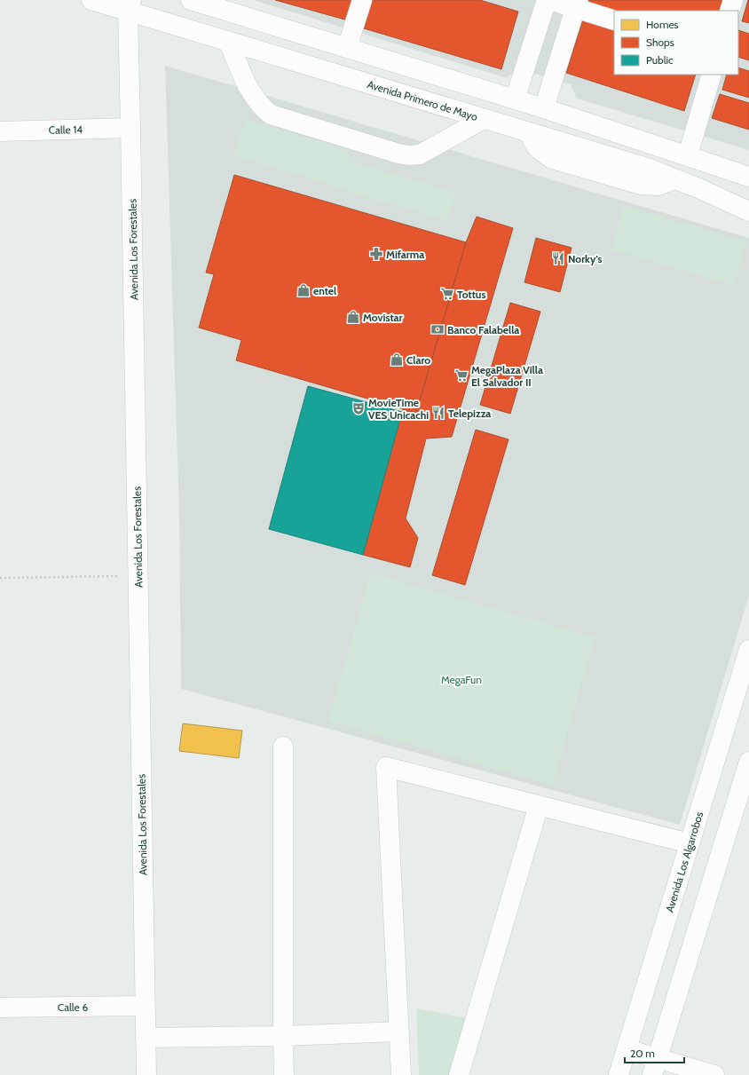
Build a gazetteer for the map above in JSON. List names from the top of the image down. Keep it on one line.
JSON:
{"streets":{"street":["Avenida Primero de Mayo","Calle 14","Avenida Los Forestales","Avenida Los Algarrobos","Calle 6"]},"crossings":[["Avenida Primero de Mayo","Avenida Los Forestales"],["Calle 14","Avenida Los Forestales"],["Avenida Los Forestales","Calle 6"]],"parks":["MegaFun"],"places":{"pharmacy":["Mifarma"],"restaurant":["Norky's","Telepizza"],"shop":["entel","Movistar","Claro"],"supermarket":["Tottus","MegaPlaza Villa El Salvador II"],"bank":["Banco Falabella"],"theatre":["MovieTime VES Unicachi"]},"legend":["Homes","Shops","Public"],"scale_bar":"20 m"}
